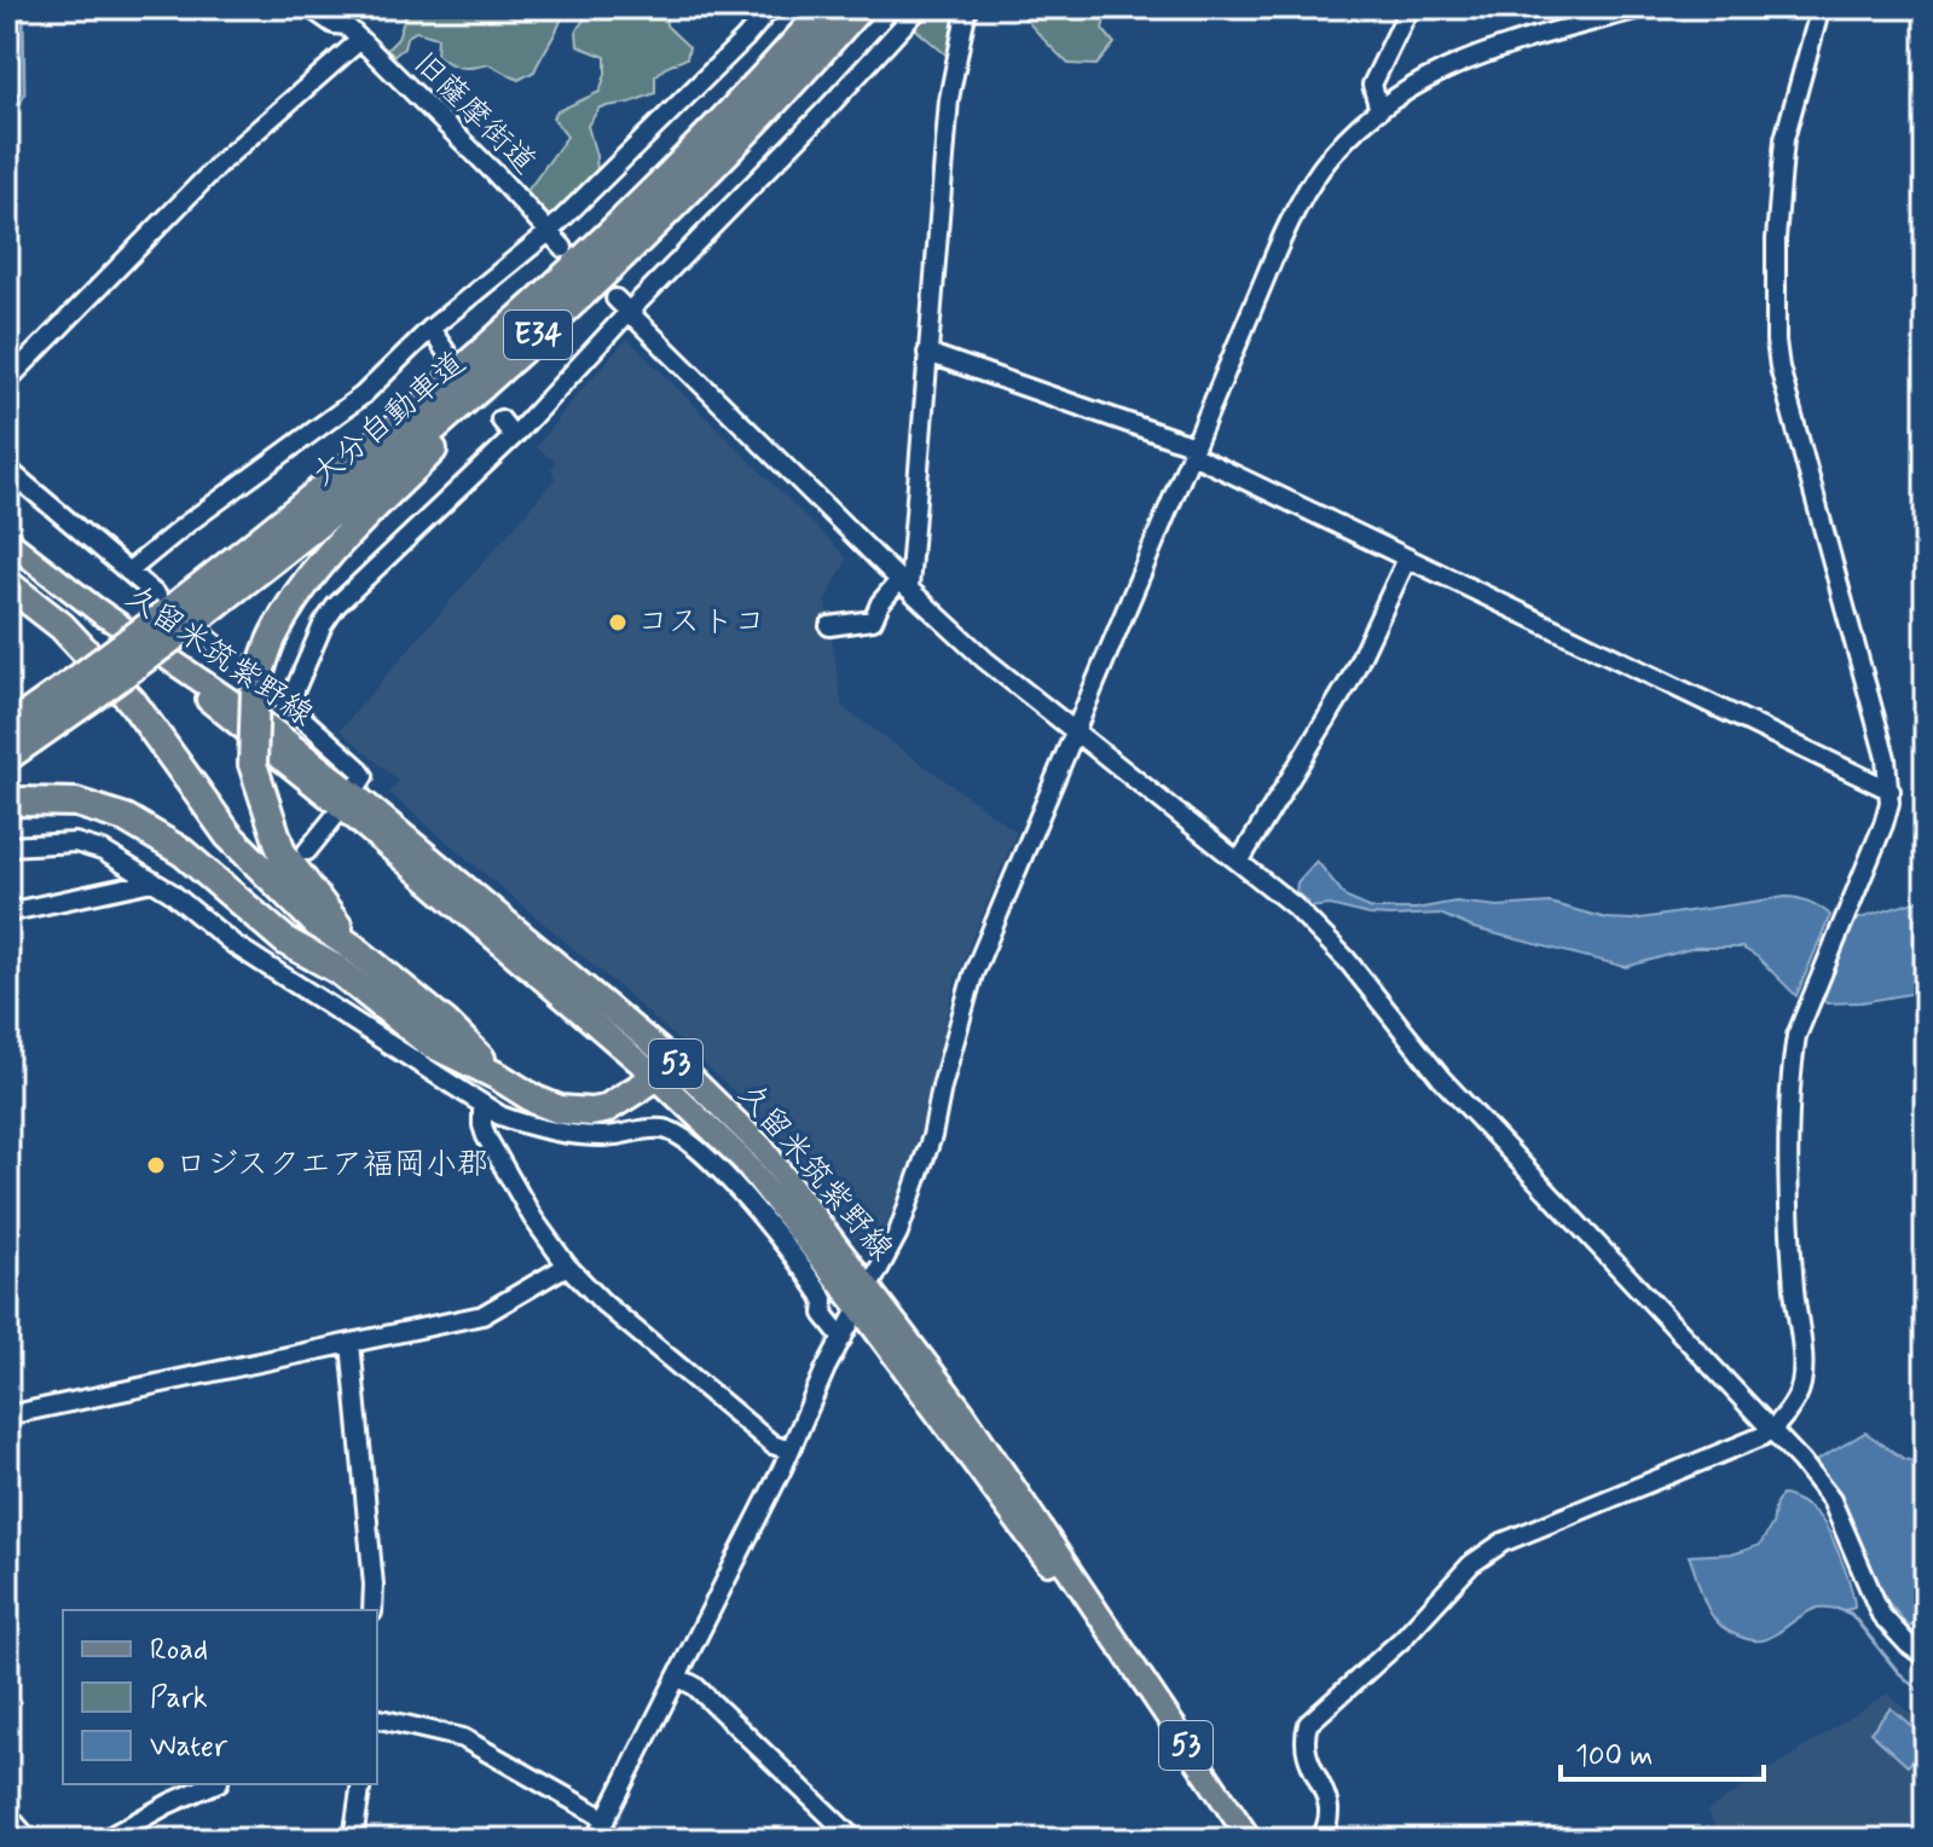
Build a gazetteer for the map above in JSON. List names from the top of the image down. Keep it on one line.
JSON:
{"streets":{"highway":["E34","大分自動車道"],"main road":["久留米筑紫野線","53"],"street":["旧薩摩街道"]},"places":["コストコ","ロジスクエア福岡小郡"],"legend":["Road","Park","Water"],"scale_bar":"100 m"}
